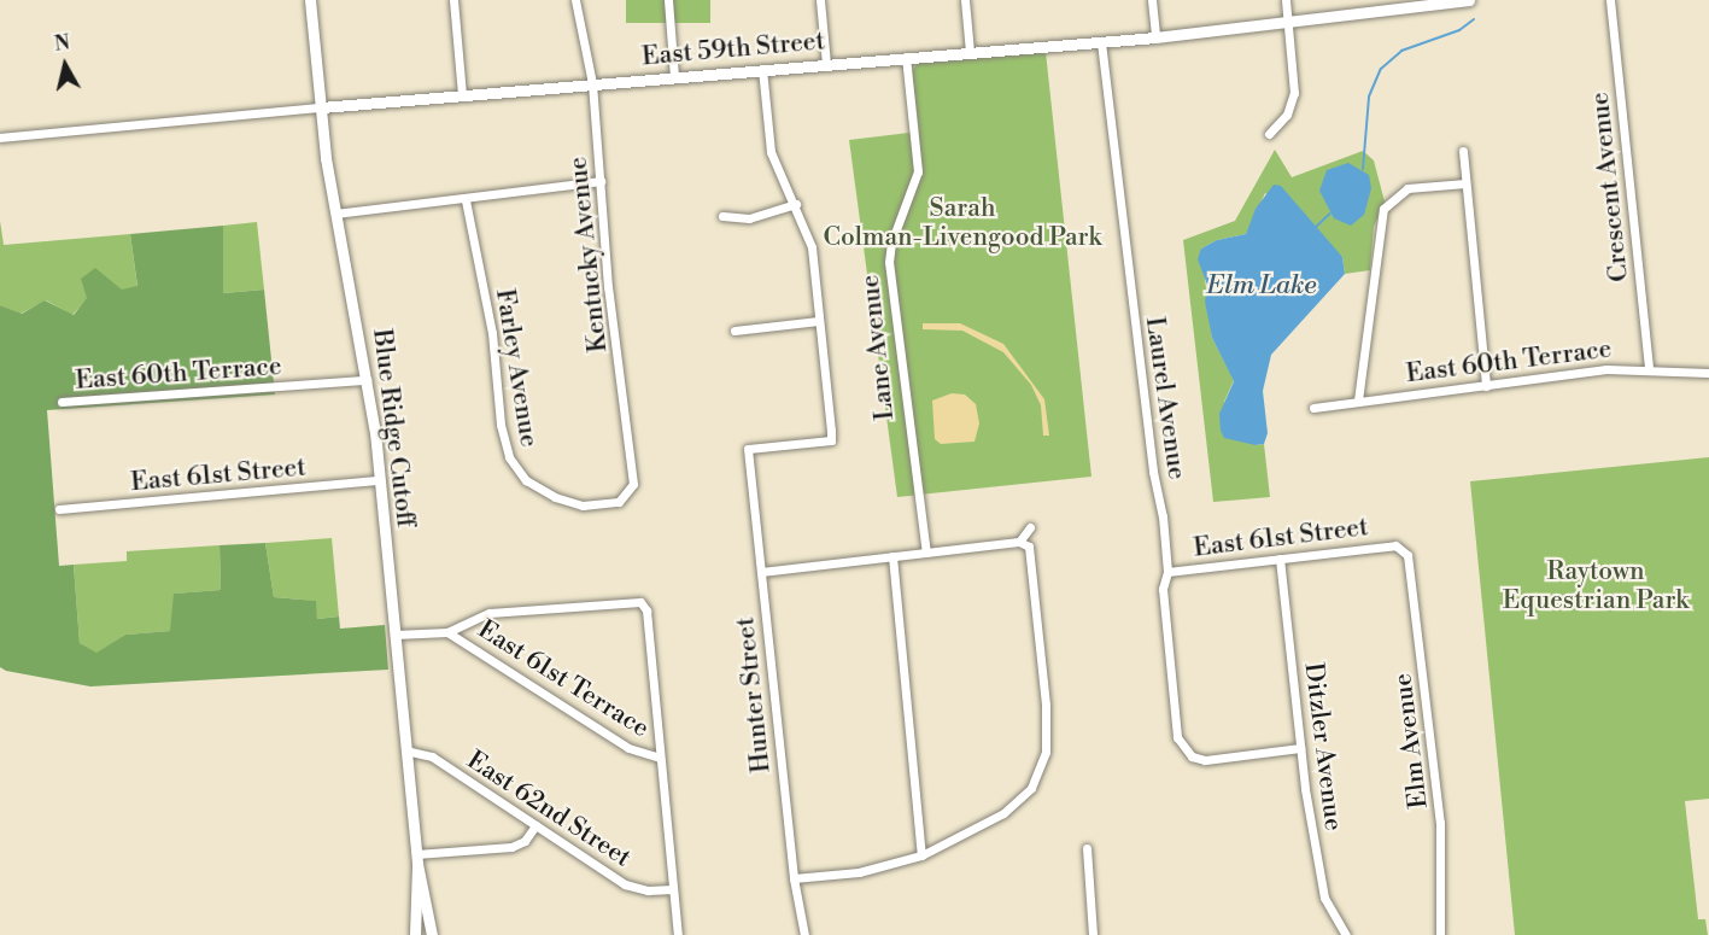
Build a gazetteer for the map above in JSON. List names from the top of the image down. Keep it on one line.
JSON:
{"streets":{"street":["East 59th Street","Crescent Avenue","Kentucky Avenue","Lane Avenue","East 60th Terrace","Farley Avenue","Laurel Avenue","Blue Ridge Cutoff","East 61st Street","East 61st Terrace","Hunter Street","Elm Avenue","Ditzler Avenue","East 62nd Street"]},"crossings":[["East 59th Street","Kentucky Avenue"],["East 59th Street","Lane Avenue"],["East 59th Street","Laurel Avenue"],["East 59th Street","Blue Ridge Cutoff"],["Crescent Avenue","East 60th Terrace"],["Kentucky Avenue","Farley Avenue"],["East 60th Terrace","Blue Ridge Cutoff"],["Laurel Avenue","East 61st Street"],["Laurel Avenue","Ditzler Avenue"],["Blue Ridge Cutoff","East 61st Street"],["Blue Ridge Cutoff","East 62nd Street"],["East 61st Street","Elm Avenue"],["East 61st Street","Ditzler Avenue"]],"water":["Elm Lake"],"parks":["Sarah Colman-Livengood Park","Raytown Equestrian Park"],"north":"top"}
